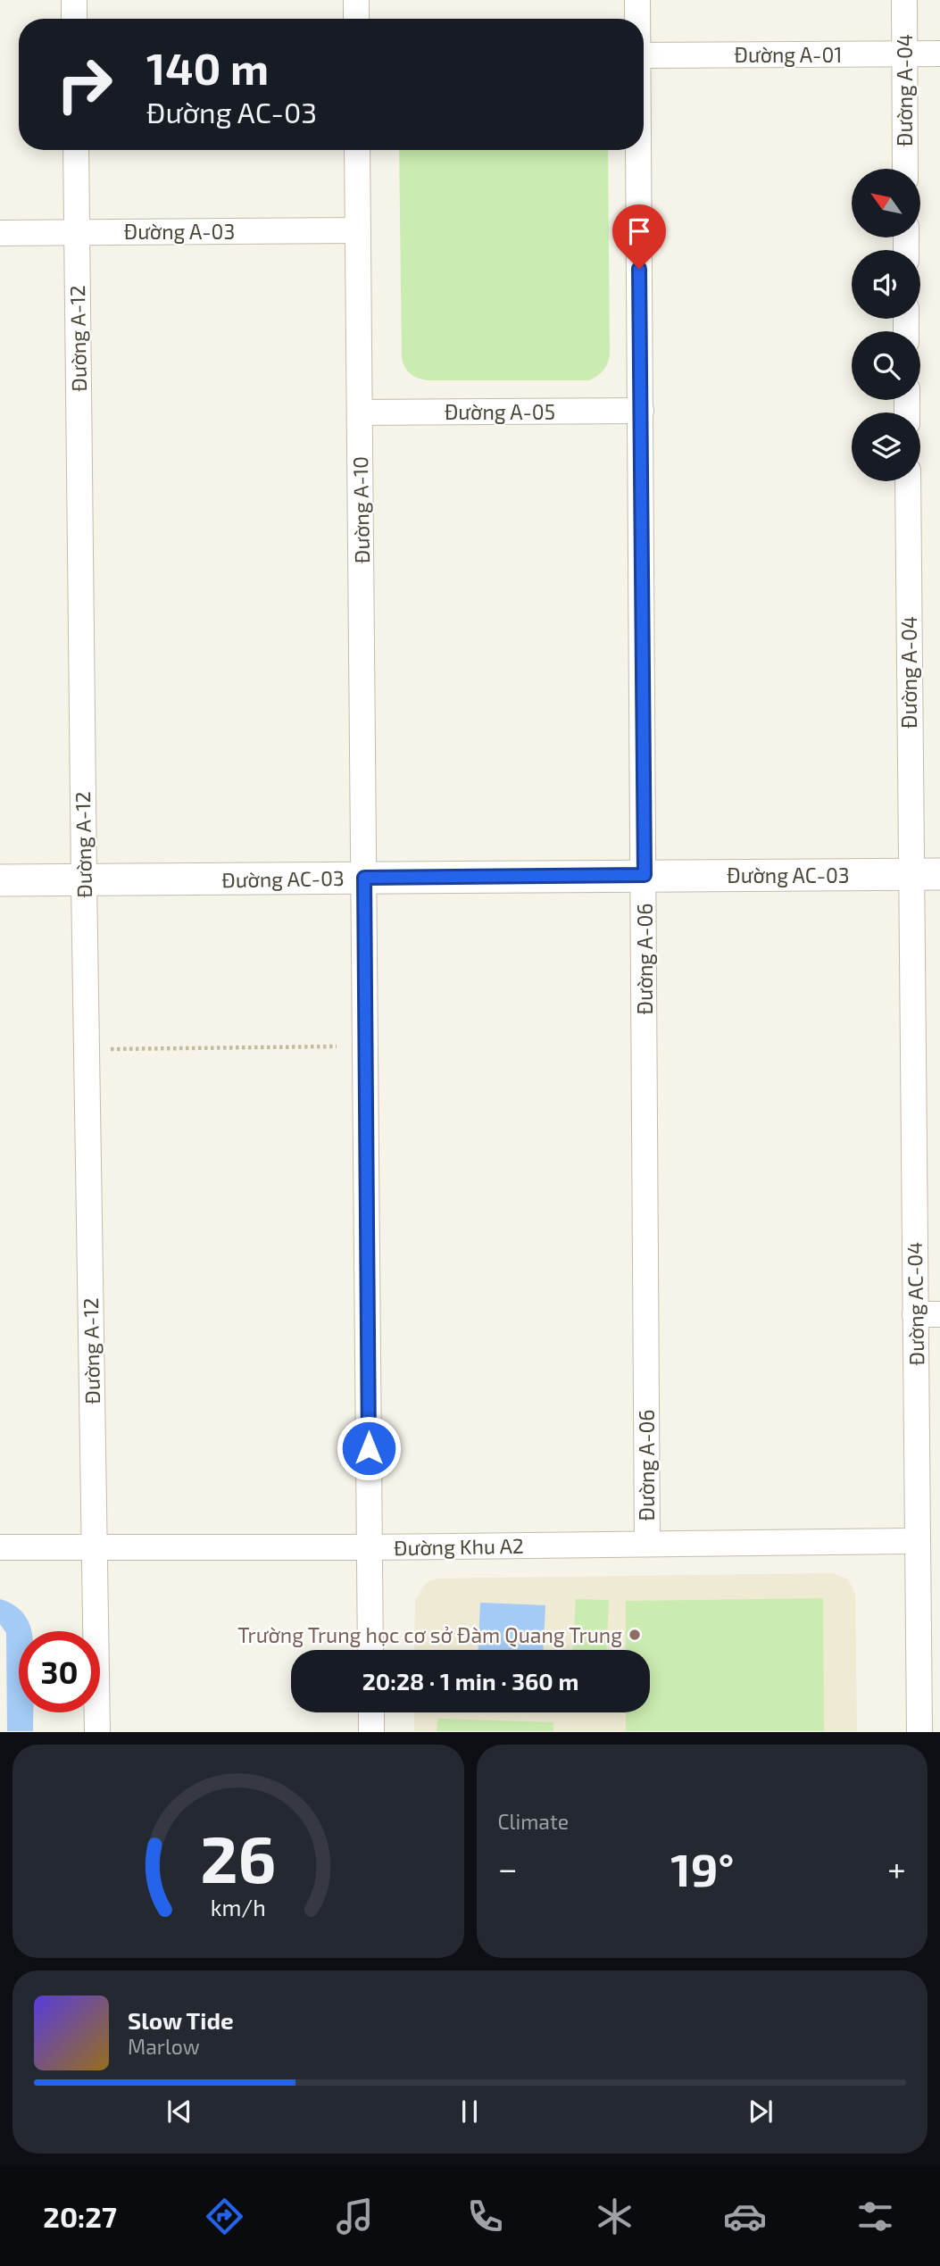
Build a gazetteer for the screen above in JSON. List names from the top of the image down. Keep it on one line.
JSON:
{"streets":{"street":["Đường A-01","Đường A-04","Đường A-03","Đường A-12","Đường A-05","Đường A-10","Đường AC-03","Đường A-06","Đường AC-04","Đường Khu A2"]},"crossings":[["Đường A-01","Đường A-04"],["Đường A-04","Đường AC-03"],["Đường A-04","Đường AC-04"],["Đường A-03","Đường A-12"],["Đường A-03","Đường A-10"],["Đường A-12","Đường AC-03"],["Đường A-12","Đường Khu A2"],["Đường A-05","Đường A-10"],["Đường A-05","Đường A-06"],["Đường A-10","Đường AC-03"],["Đường A-10","Đường Khu A2"],["Đường AC-03","Đường A-06"],["Đường AC-03","Đường AC-04"],["Đường A-06","Đường Khu A2"],["Đường AC-04","Đường Khu A2"]],"places":["Trường Trung học cơ sở Đàm Quang Trung"],"north":"top left","page":{"turn":["140 m","Đường AC-03"],"limit":"30","trip":"20:28 · 1 min · 360 m","tile":"Climate","heat":["−","19°","+"],"song":["Slow Tide","Marlow"],"tabs":"20:27","gauge":["26","km/h"]}}
